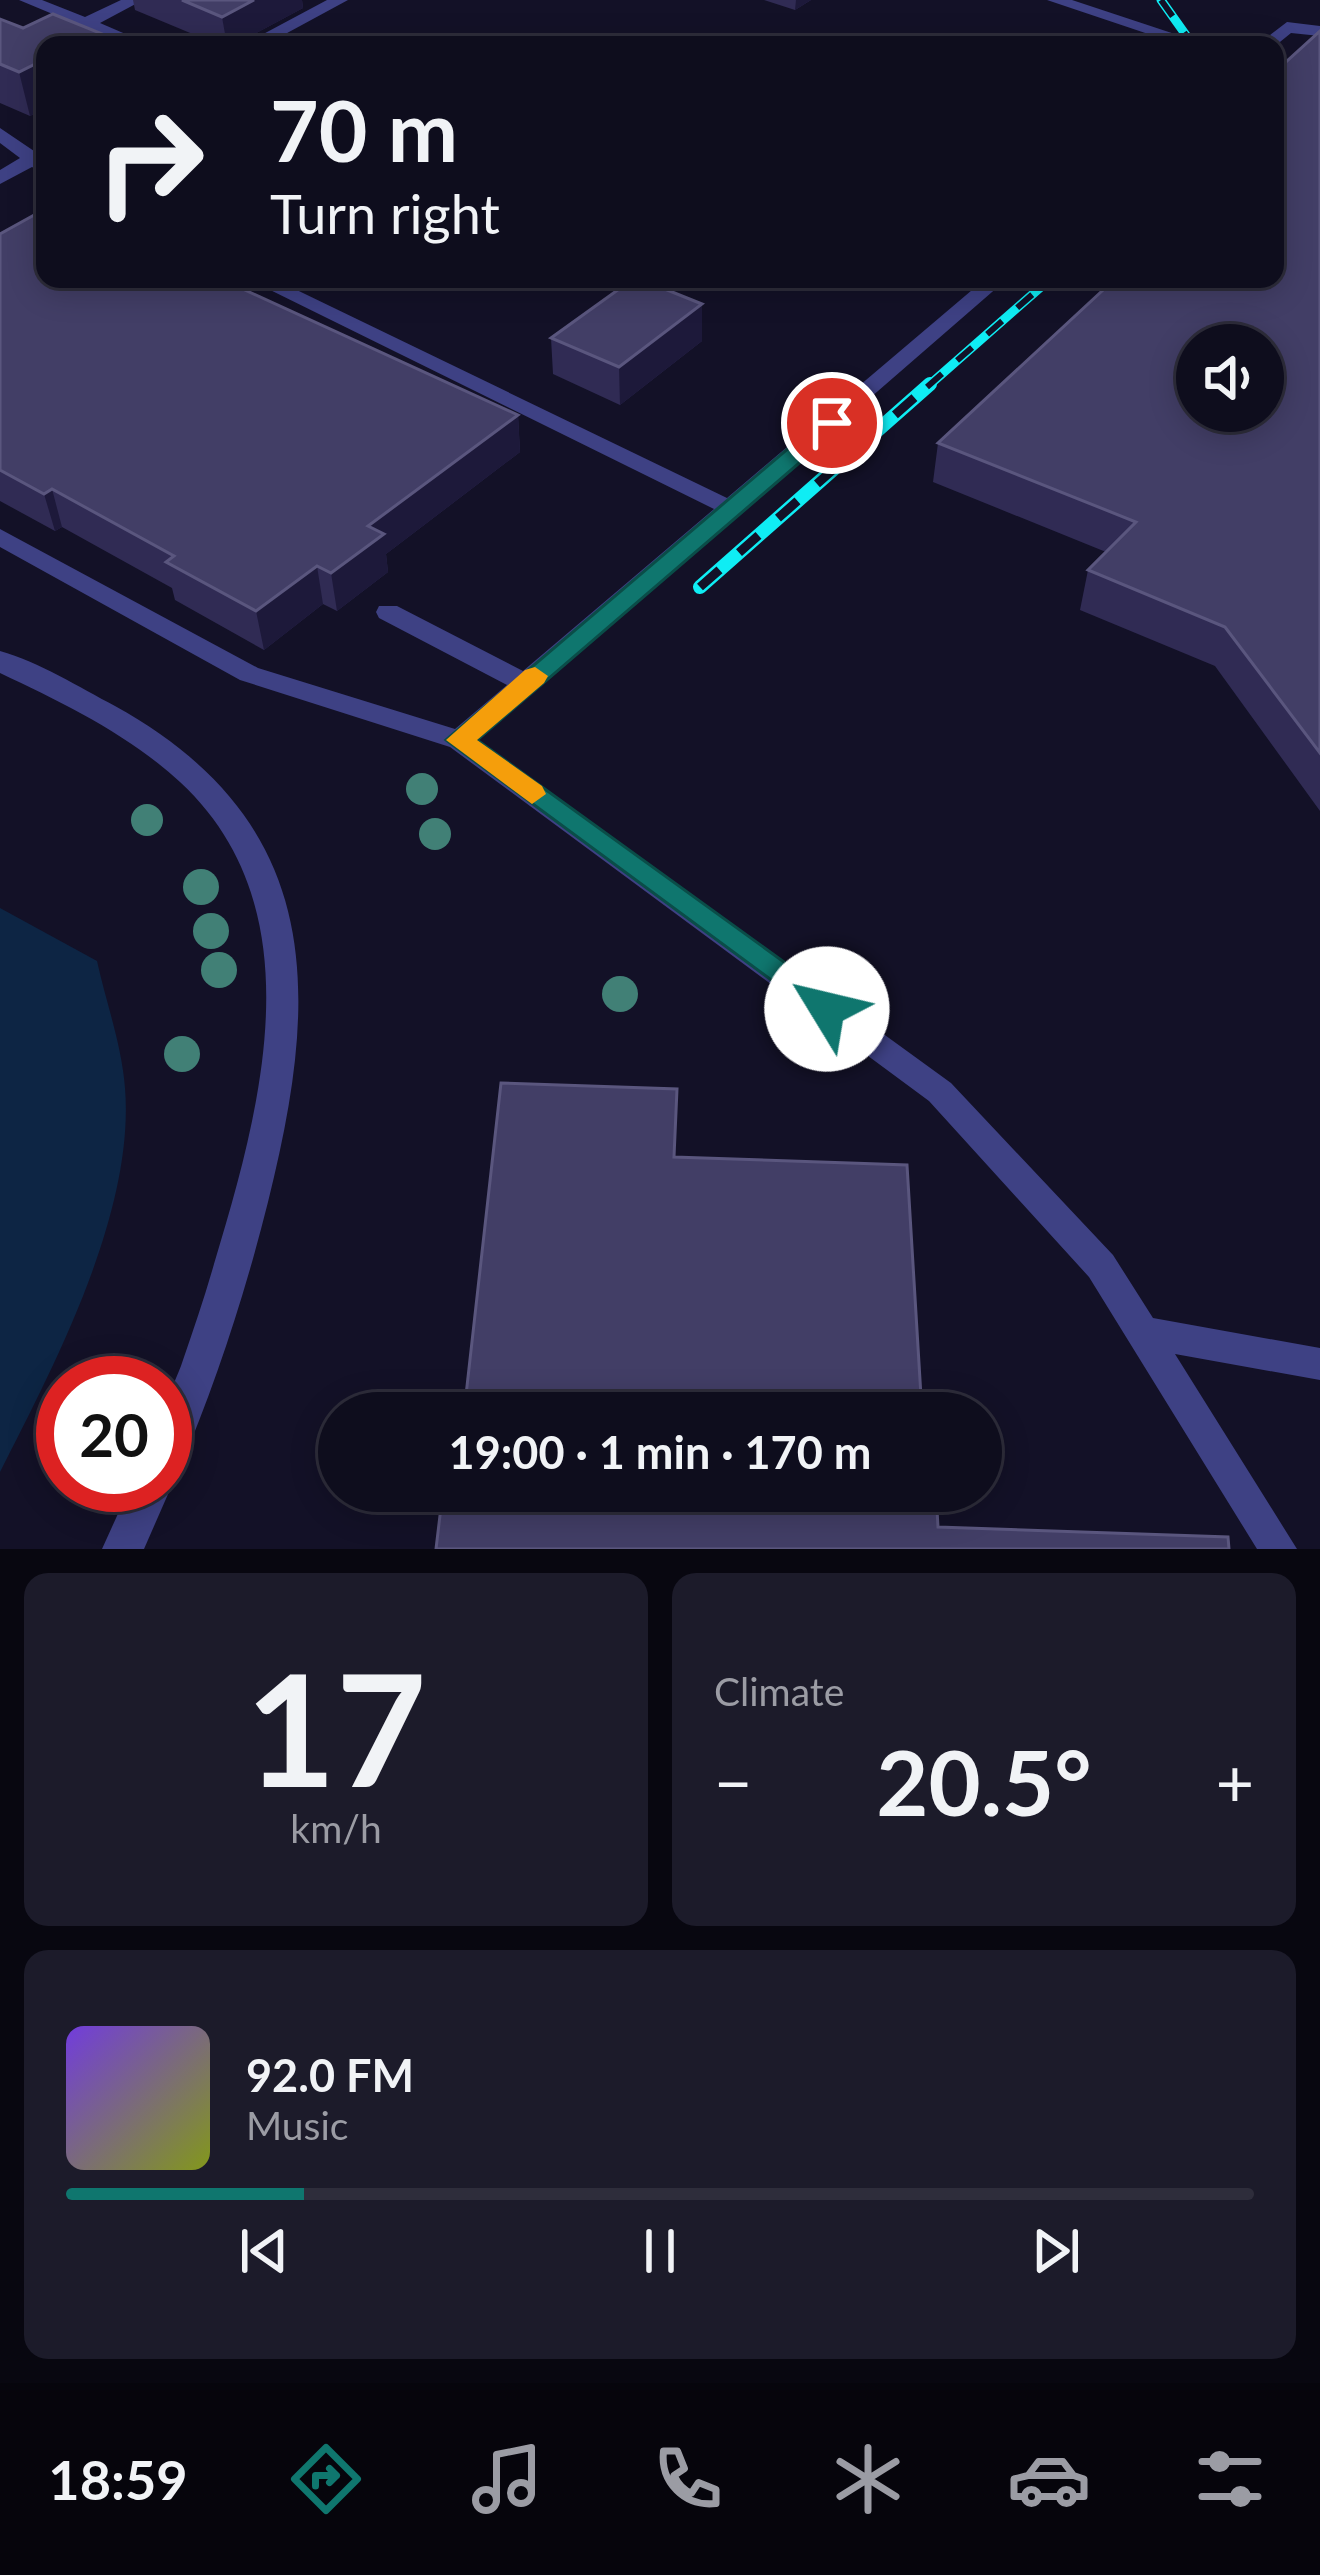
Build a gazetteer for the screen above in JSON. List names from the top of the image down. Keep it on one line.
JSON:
{"page":{"turn":["70 m","Turn right"],"limit":"20","trip":"19:00 · 1 min · 170 m","tile":[["17","km/h"],"Climate"],"heat":["−","20.5°","+"],"song":["92.0 FM","Music"],"tabs":"18:59"}}
